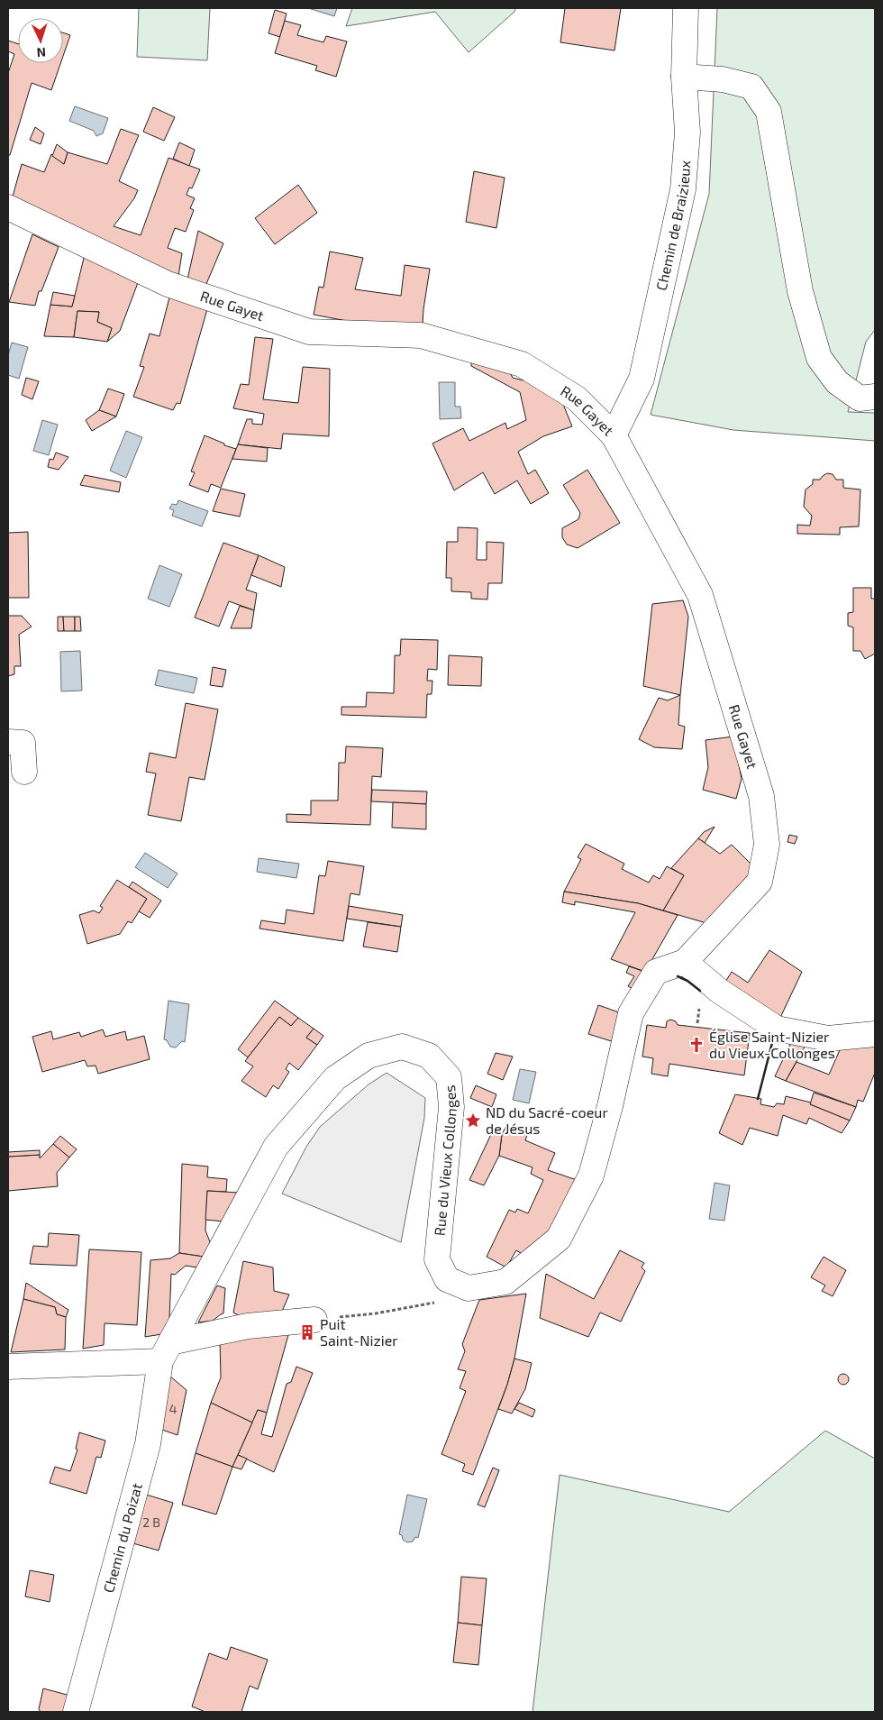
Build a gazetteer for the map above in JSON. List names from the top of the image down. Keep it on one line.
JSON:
{"streets":{"street":["Chemin de Braizieux","Rue Gayet","Rue du Vieux Collonges","Chemin du Poizat"]},"crossings":[["Chemin de Braizieux","Rue Gayet"],["Rue du Vieux Collonges","Chemin du Poizat"]],"places":{"church":["Église Saint-Nizier du Vieux-Collonges"],"place":["ND du Sacré-coeur de Jésus"],"building":["Puit Saint-Nizier"]},"house_numbers":["4","2 B"],"north":"bottom"}
